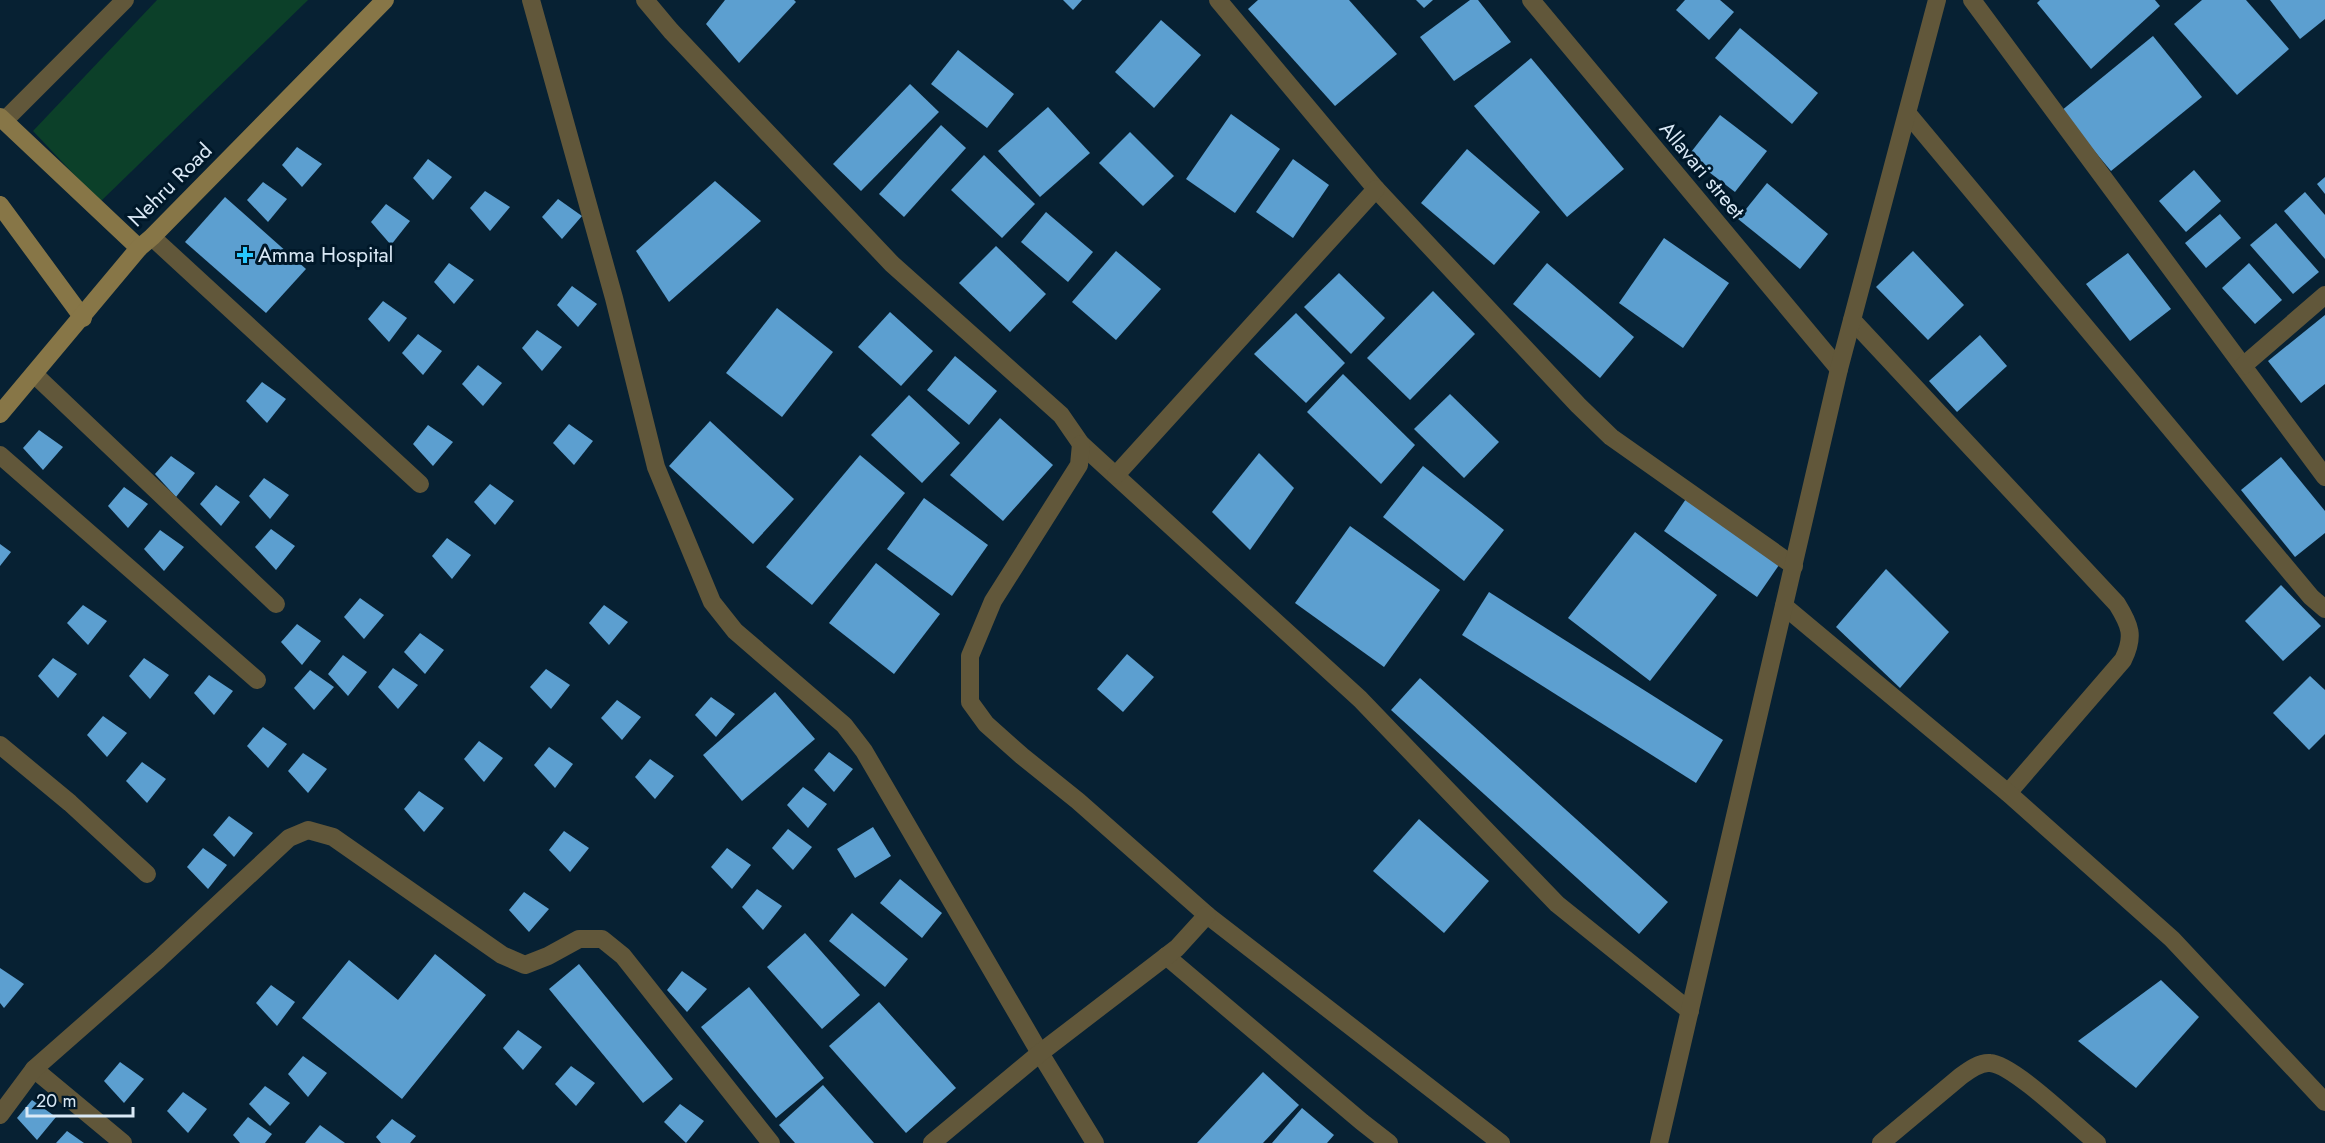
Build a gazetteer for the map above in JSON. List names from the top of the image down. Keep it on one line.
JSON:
{"streets":{"main road":["Nehru Road"],"street":["Allavari street"]},"places":{"health":["Amma Hospital"]},"scale_bar":"20 m"}
